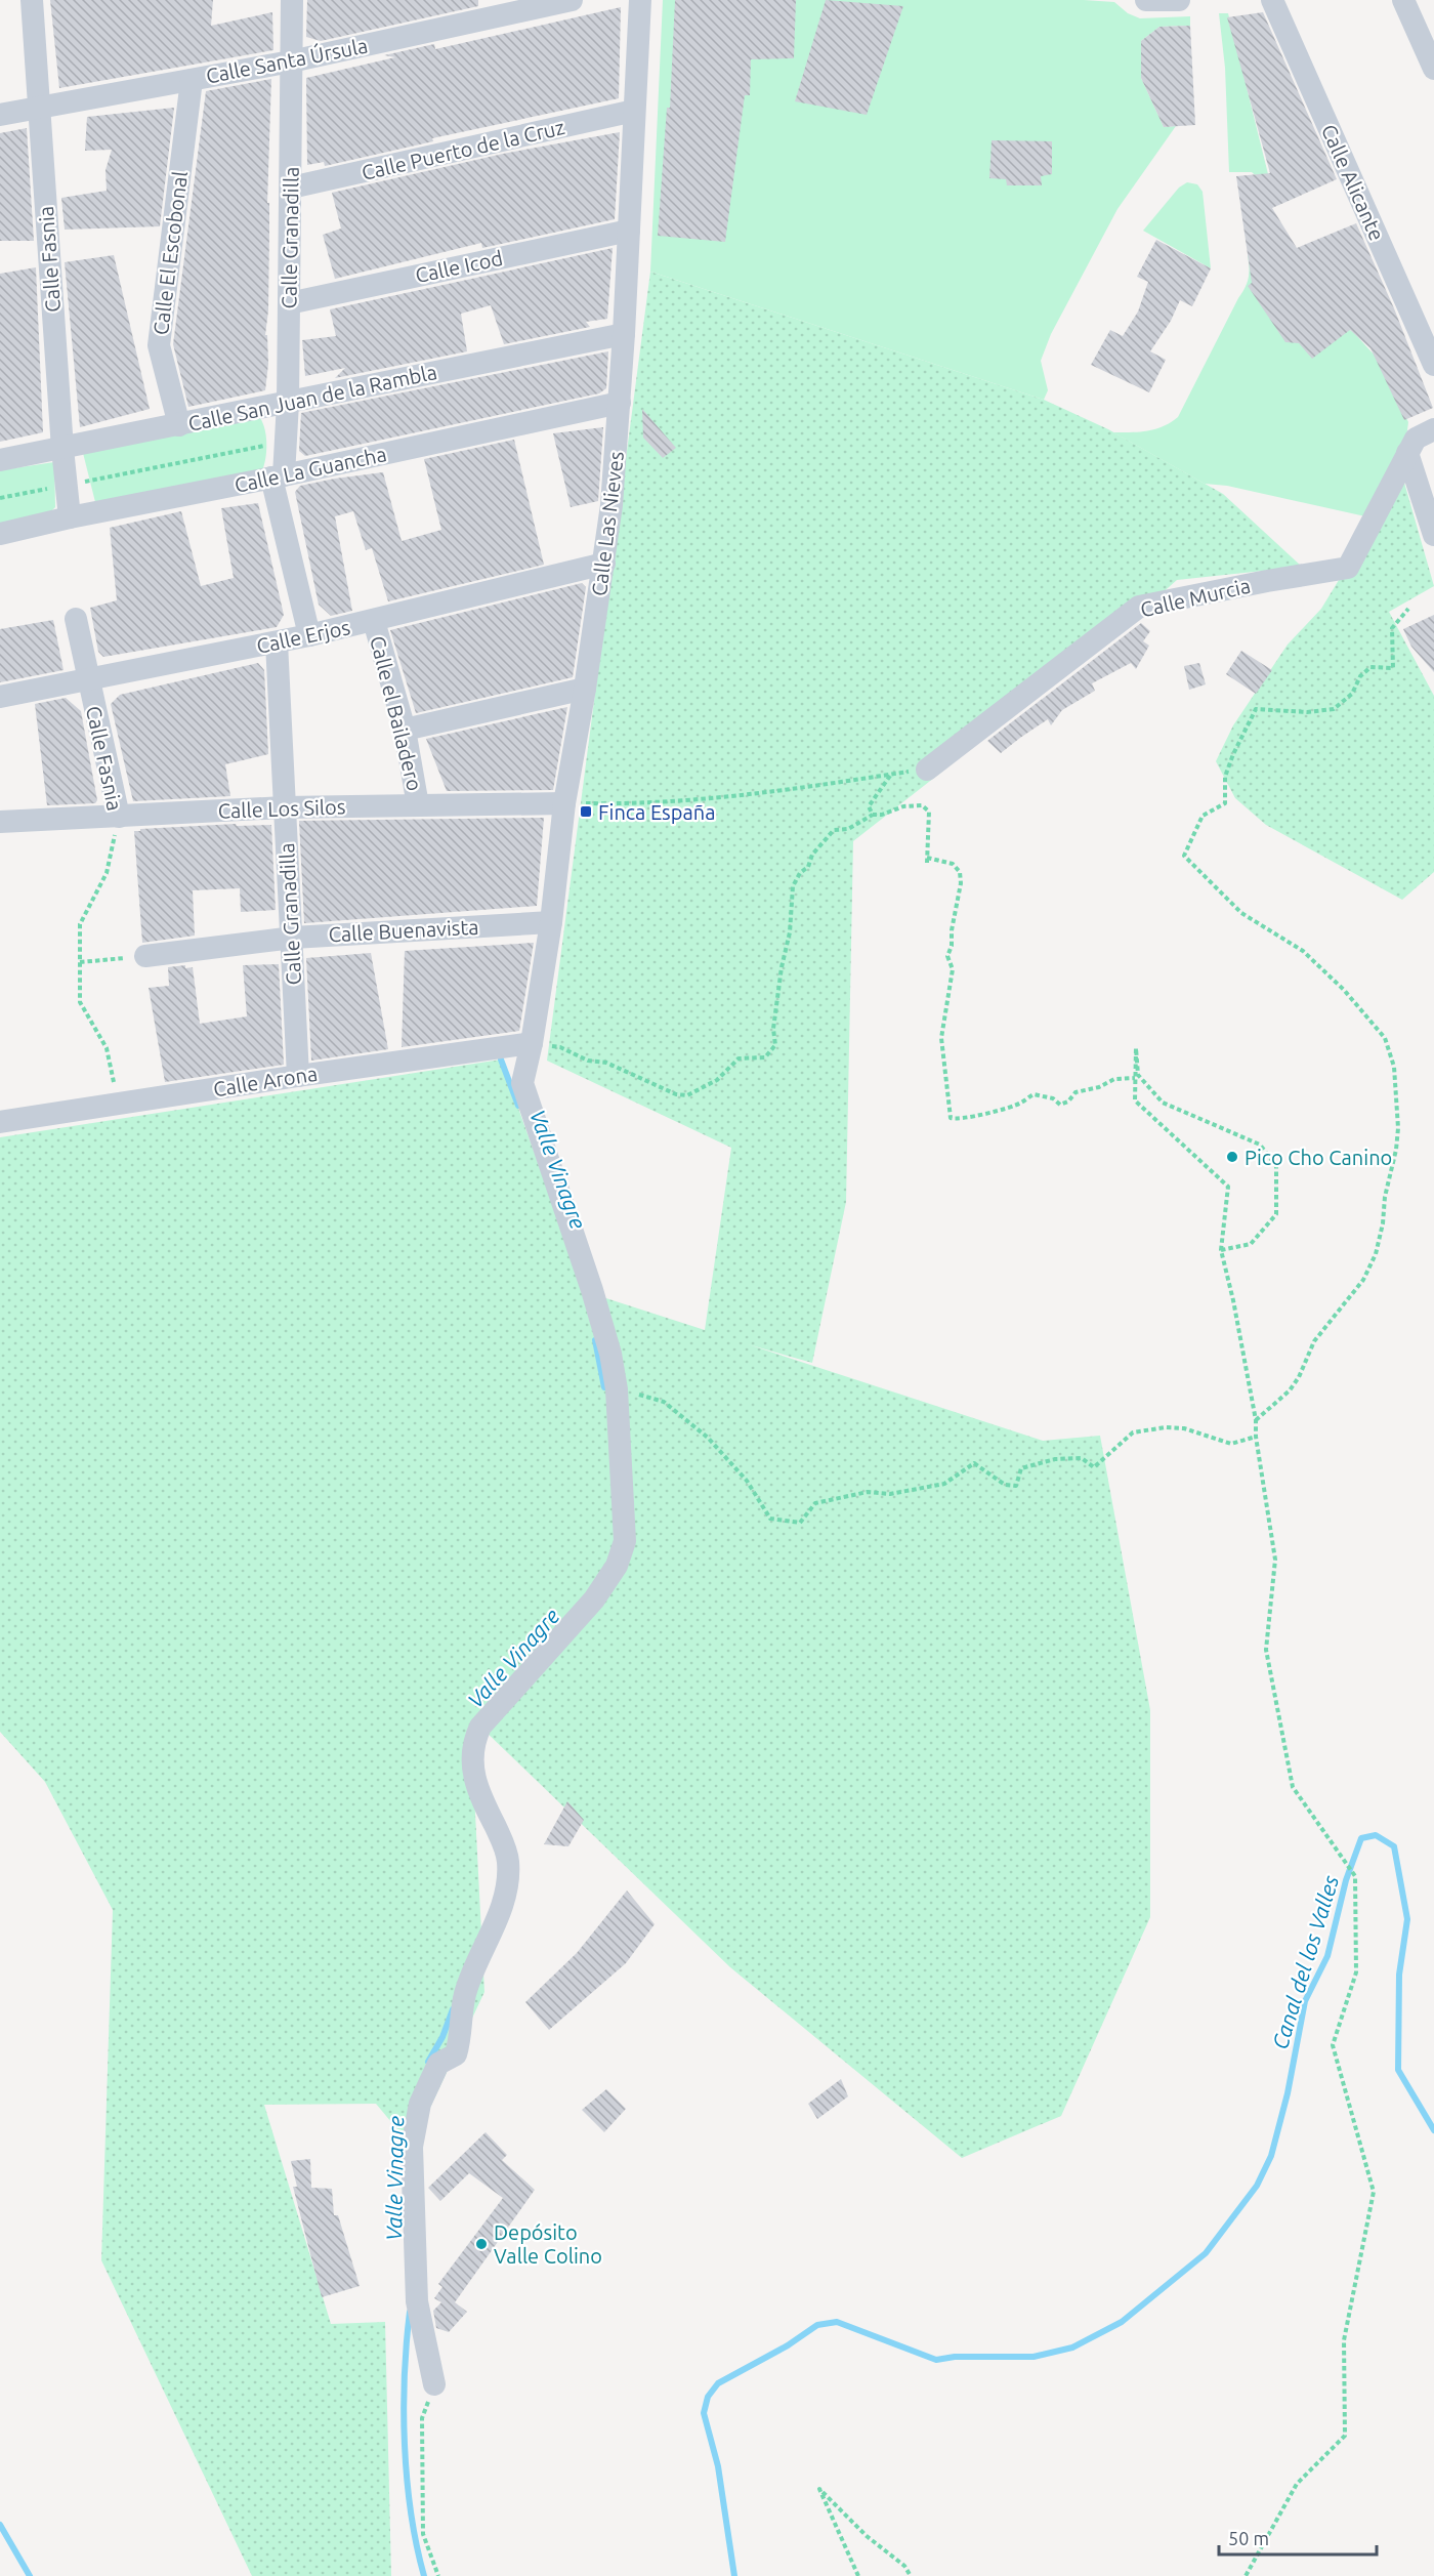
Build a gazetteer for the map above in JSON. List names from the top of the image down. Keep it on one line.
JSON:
{"streets":{"street":["Calle Santa Úrsula","Calle Puerto de la Cruz","Calle Alicante","Calle Granadilla","Calle El Escobonal","Calle Fasnia","Calle Icod","Calle San Juan de la Rambla","Calle La Guancha","Calle Las Nieves","Calle Murcia","Calle Erjos","Calle el Bailadero","Calle Los Silos","Calle Buenavista","Calle Arona"]},"crossings":[["Calle Santa Úrsula","Calle Granadilla"],["Calle Santa Úrsula","Calle El Escobonal"],["Calle Santa Úrsula","Calle Fasnia"],["Calle Puerto de la Cruz","Calle Granadilla"],["Calle Puerto de la Cruz","Calle Las Nieves"],["Calle Granadilla","Calle Icod"],["Calle Granadilla","Calle San Juan de la Rambla"],["Calle Granadilla","Calle La Guancha"],["Calle Granadilla","Calle Erjos"],["Calle Granadilla","Calle Los Silos"],["Calle Granadilla","Calle Buenavista"],["Calle Granadilla","Calle Arona"],["Calle El Escobonal","Calle San Juan de la Rambla"],["Calle Fasnia","Calle San Juan de la Rambla"],["Calle Fasnia","Calle La Guancha"],["Calle Fasnia","Calle Erjos"],["Calle Fasnia","Calle Los Silos"],["Calle Fasnia","Calle Arona"],["Calle Icod","Calle Las Nieves"],["Calle San Juan de la Rambla","Calle Las Nieves"],["Calle La Guancha","Calle Las Nieves"],["Calle Las Nieves","Calle Erjos"],["Calle Las Nieves","Calle Los Silos"],["Calle Las Nieves","Calle Buenavista"],["Calle Las Nieves","Calle Arona"],["Calle Erjos","Calle el Bailadero"],["Calle el Bailadero","Calle Los Silos"]],"water":["Valle Vinagre","Canal del los Valles"],"places":{"transit":["Finca España"],"other":["Pico Cho Canino","Depósito Valle Colino"]},"scale_bar":"50 m"}
